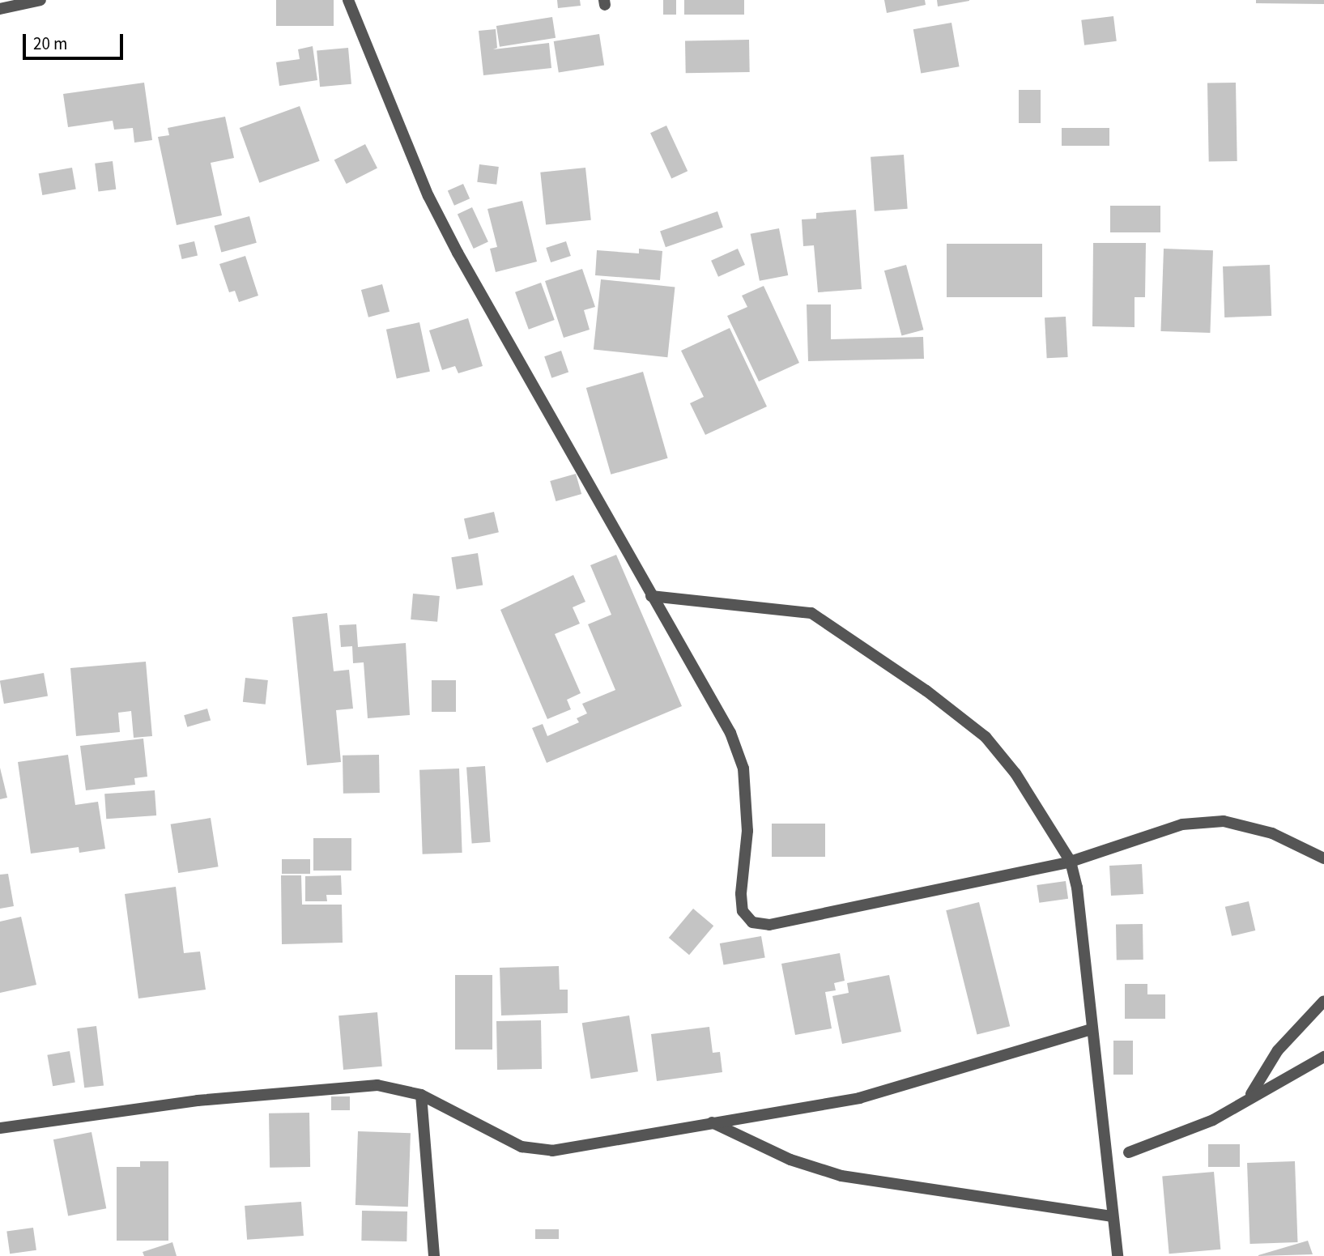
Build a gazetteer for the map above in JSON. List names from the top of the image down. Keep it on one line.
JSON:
{"scale_bar":"20 m"}
